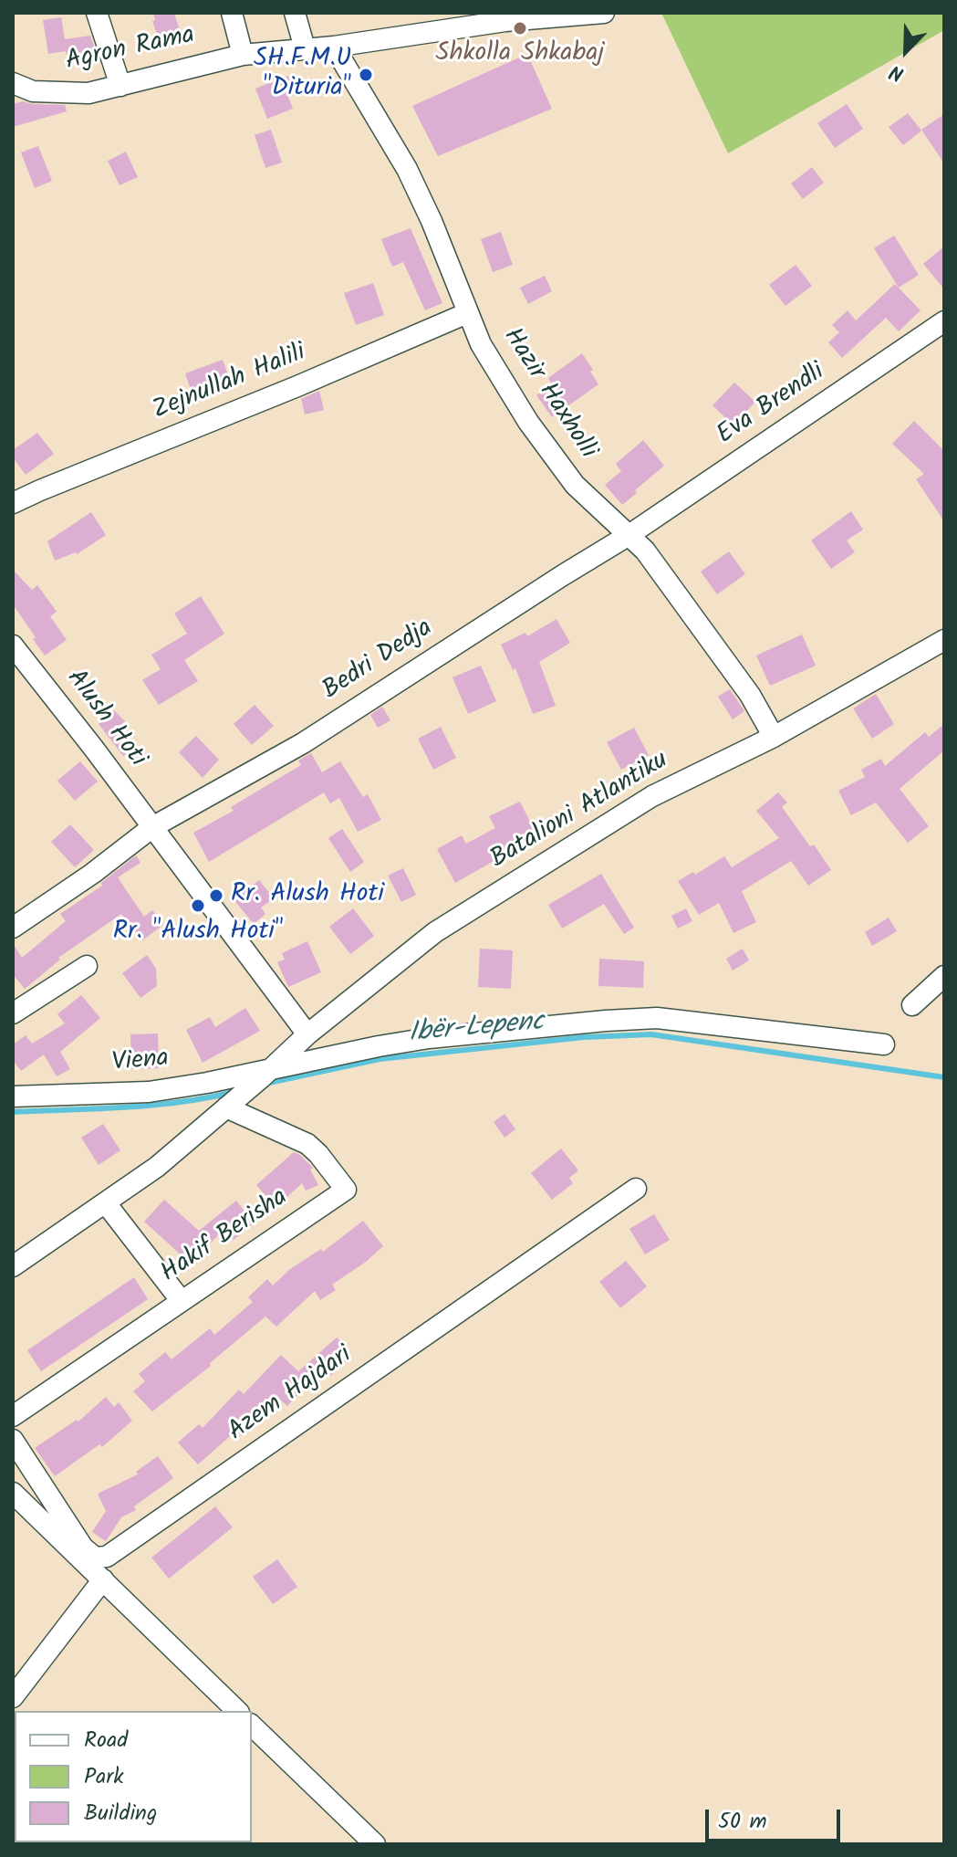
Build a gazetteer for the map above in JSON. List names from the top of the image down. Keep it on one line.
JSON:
{"streets":{"street":["Agron Rama","Zejnullah Halili","Hazir Haxholli","Eva Brendli","Bedri Dedja","Alush Hoti","Batalioni Atlantiku","Viena","Hakif Berisha","Azem Hajdari"]},"crossings":[["Agron Rama","Hazir Haxholli"],["Zejnullah Halili","Hazir Haxholli"],["Hazir Haxholli","Eva Brendli"],["Hazir Haxholli","Bedri Dedja"],["Hazir Haxholli","Batalioni Atlantiku"],["Eva Brendli","Bedri Dedja"],["Bedri Dedja","Alush Hoti"],["Alush Hoti","Batalioni Atlantiku"],["Batalioni Atlantiku","Viena"],["Batalioni Atlantiku","Hakif Berisha"]],"water":["Ibër-Lepenc"],"places":["Shkolla Shkabaj","SH.F.M.U \"Dituria\"","Rr. Alush Hoti","Rr. \"Alush Hoti\""],"legend":["Road","Park","Building"],"scale_bar":"50 m","north":"bottom left"}
